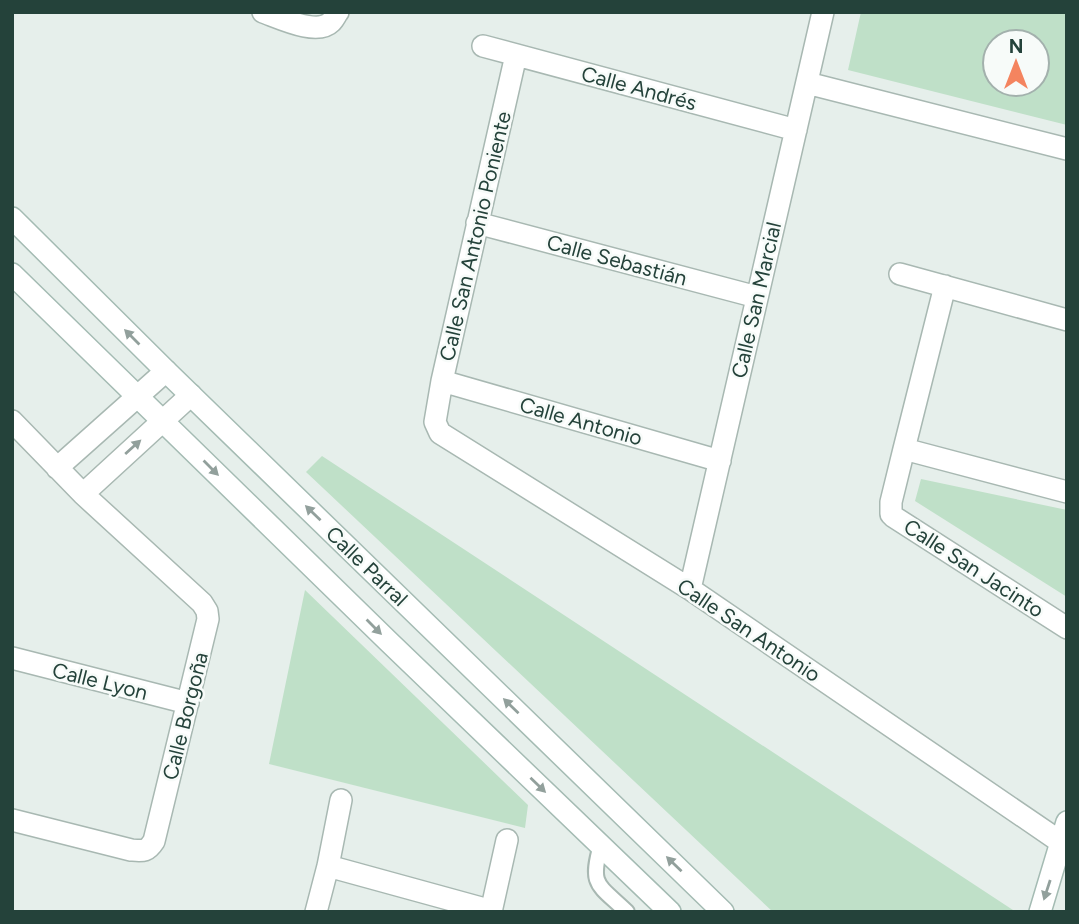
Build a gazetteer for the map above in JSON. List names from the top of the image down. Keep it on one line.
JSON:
{"streets":{"street":["Calle Andrés","Calle San Antonio Poniente","Calle Sebastián","Calle San Marcial","Calle Antonio","Calle Parral","Calle San Jacinto","Calle San Antonio","Calle Lyon","Calle Borgoña"]},"crossings":[["Calle Andrés","Calle San Antonio Poniente"],["Calle Andrés","Calle San Marcial"],["Calle San Antonio Poniente","Calle Sebastián"],["Calle San Antonio Poniente","Calle Antonio"],["Calle San Antonio Poniente","Calle San Antonio"],["Calle Sebastián","Calle San Marcial"],["Calle San Marcial","Calle Antonio"],["Calle San Marcial","Calle San Antonio"],["Calle Lyon","Calle Borgoña"]],"north":"top"}
